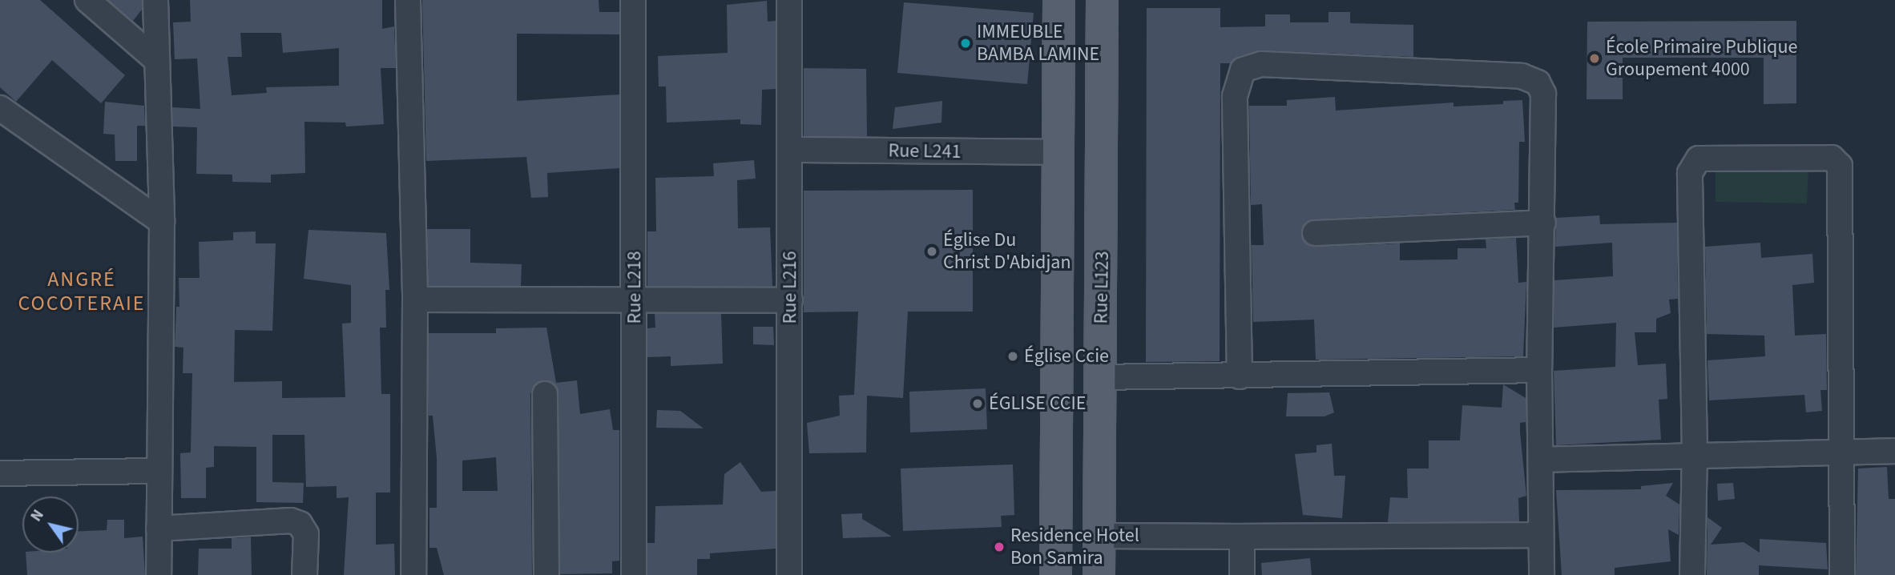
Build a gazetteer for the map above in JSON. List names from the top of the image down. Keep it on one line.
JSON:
{"streets":{"main road":["Rue L123"],"street":["Rue L241","Rue L218","Rue L216"]},"crossings":[["Rue L241","Rue L216"]],"districts":["ANGRÉ COCOTERAIE"],"places":["IMMEUBLE BAMBA LAMINE","École Primaire Publique Groupement 4000","Église Du Christ D'Abidjan","Église Ccie","ÉGLISE CCIE","Residence Hotel Bon Samira"],"north":"top left"}
